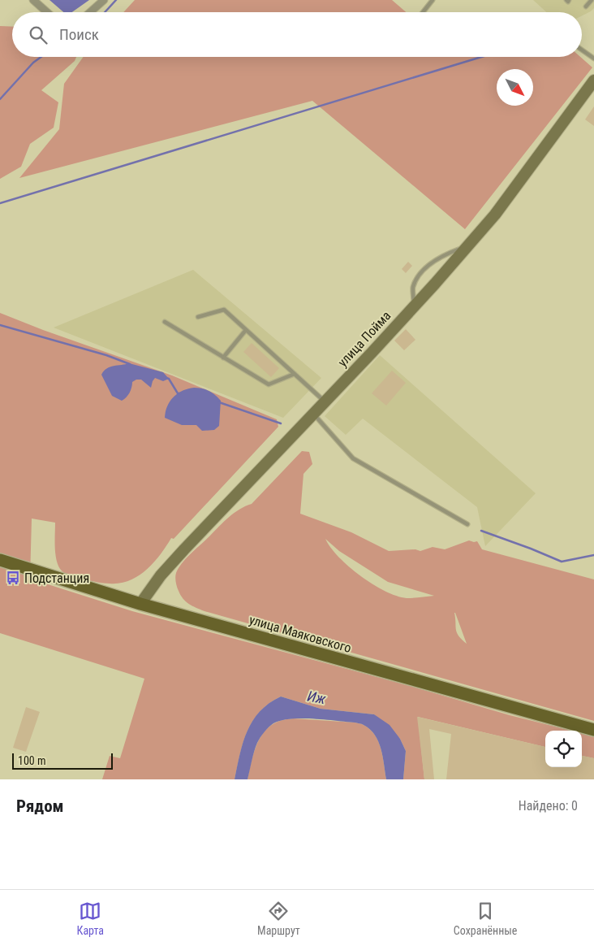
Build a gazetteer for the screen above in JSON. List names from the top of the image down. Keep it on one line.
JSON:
{"streets":{"main road":["улица Пойма","улица Маяковского"]},"crossings":[["улица Пойма","улица Маяковского"]],"water":["Иж"],"places":{"bus stop":["Подстанция"]},"scale_bar":"100 m","north":"bottom right","page":{"search":"Поиск","scale":"100 m","heading":["Рядом","Найдено: 0"],"nav":["Карта","Маршрут","Сохранённые"]}}
